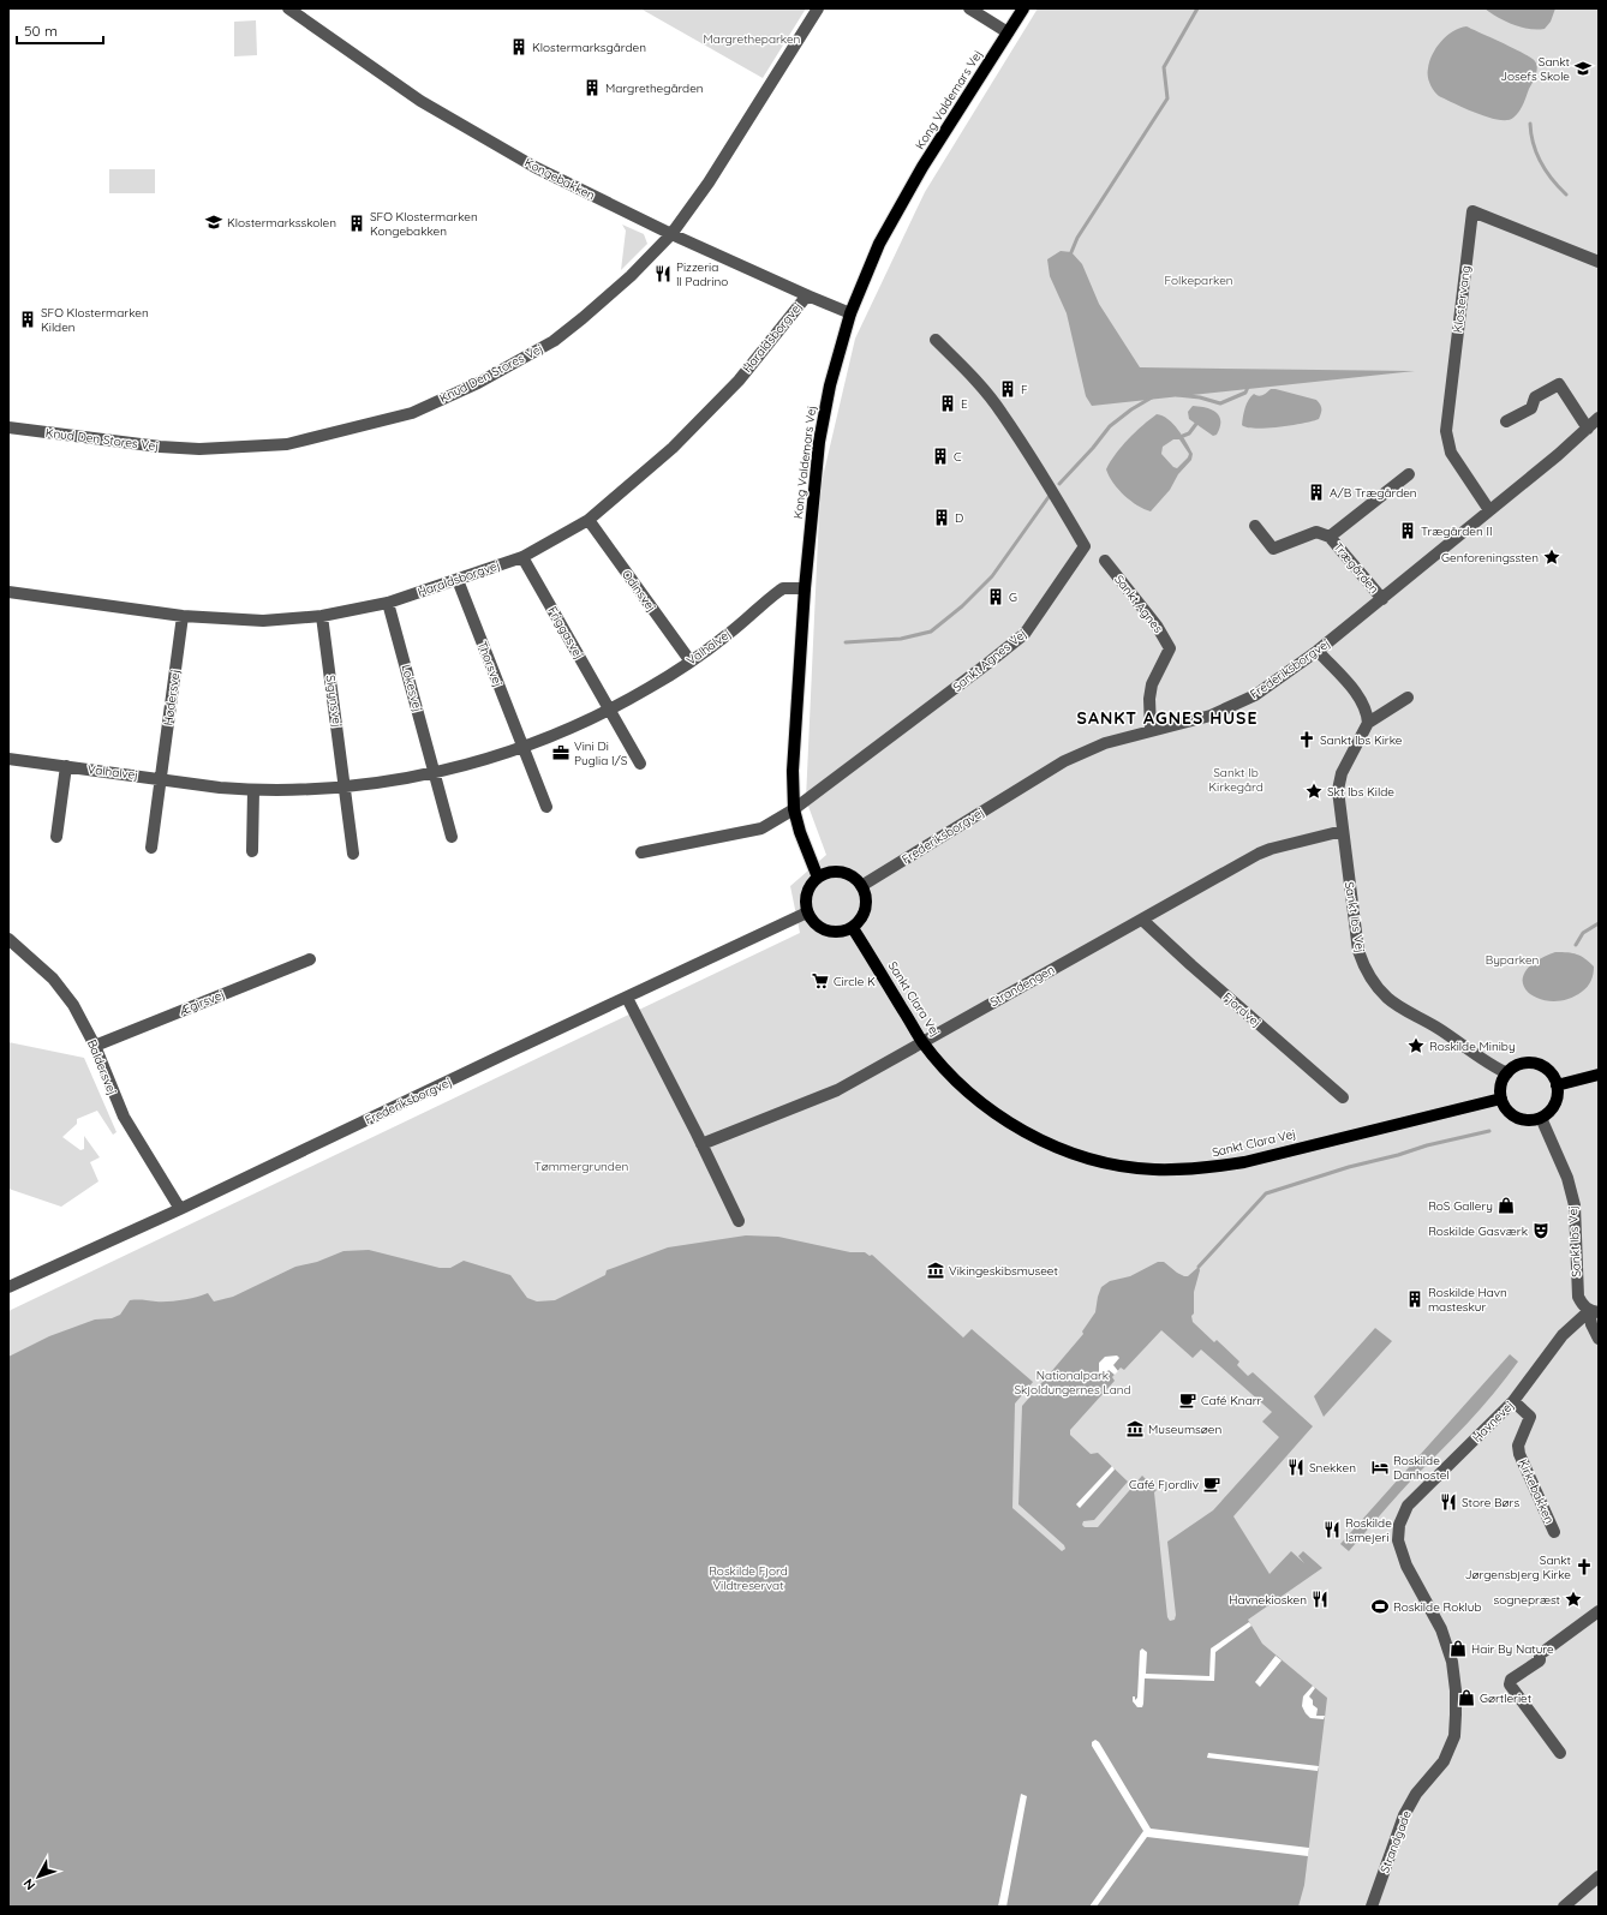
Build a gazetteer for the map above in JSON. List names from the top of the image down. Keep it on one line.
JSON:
{"streets":{"main road":["Kong Valdemars Vej","Sankt Clara Vej"],"street":["Kongebakken","Klostervang","Haraldsborgvej","Knud Den Stores Vej","Trægården","Odinsvej","Sankt Agnes","Friggasvej","Valhalvej","Sankt Agnes Vej","Thorsvej","Frederiksborgvej","Lokesvej","Hødersvej","Sigynsvej","Sankt Ibs Vej","Strandengen","Ægirsvej","Fjordvej","Baldersvej","Havnevej","Kirkebakken","Strandgade"]},"crossings":[["Kong Valdemars Vej","Kongebakken"],["Kong Valdemars Vej","Valhalvej"],["Kong Valdemars Vej","Sankt Agnes Vej"],["Kong Valdemars Vej","Frederiksborgvej"],["Kong Valdemars Vej","Sankt Clara Vej"],["Kongebakken","Haraldsborgvej"],["Kongebakken","Knud Den Stores Vej"],["Klostervang","Frederiksborgvej"],["Haraldsborgvej","Odinsvej"],["Haraldsborgvej","Friggasvej"],["Haraldsborgvej","Thorsvej"],["Haraldsborgvej","Lokesvej"],["Haraldsborgvej","Hødersvej"],["Haraldsborgvej","Sigynsvej"],["Trægården","Frederiksborgvej"],["Odinsvej","Valhalvej"],["Sankt Agnes","Frederiksborgvej"],["Friggasvej","Valhalvej"],["Valhalvej","Thorsvej"],["Valhalvej","Lokesvej"],["Valhalvej","Hødersvej"],["Valhalvej","Sigynsvej"],["Frederiksborgvej","Sankt Clara Vej"],["Frederiksborgvej","Baldersvej"],["Sankt Ibs Vej","Strandengen"],["Sankt Ibs Vej","Sankt Clara Vej"],["Sankt Ibs Vej","Havnevej"],["Strandengen","Sankt Clara Vej"],["Strandengen","Fjordvej"],["Ægirsvej","Baldersvej"],["Havnevej","Kirkebakken"],["Havnevej","Strandgade"]],"districts":["SANKT AGNES HUSE"],"parks":["Margretheparken","Folkeparken","Sankt Ib Kirkegård","Byparken","Tømmergrunden","Nationalpark Skjoldungernes Land","Roskilde Fjord Vildtreservat"],"places":{"building":["Klostermarksgården","Margrethegården","SFO Klostermarken Kongebakken","SFO Klostermarken Kilden","F","E","C","A/B Trægården","D","Trægården II","G","Roskilde Havn masteskur"],"school or university":["Sankt Josefs Skole","Klostermarksskolen"],"restaurant":["Pizzeria Il Padrino","Snekken","Store Børs","Roskilde Ismejeri","Havnekiosken"],"place":["Genforeningssten","Skt Ibs Kilde","Roskilde Miniby","sognepræst"],"church":["Sankt Ibs Kirke","Sankt Jørgensbjerg Kirke"],"office":["Vini Di Puglia I/S"],"supermarket":["Circle K"],"shop":["RoS Gallery","Hair By Nature","Gørtleriet"],"theatre":["Roskilde Gasværk"],"museum":["Vikingeskibsmuseet","Museumsøen"],"cafe":["Café Knarr","Café Fjordliv"],"hotel":["Roskilde Danhostel"],"sports":["Roskilde Roklub"]},"scale_bar":"50 m","north":"bottom left"}
